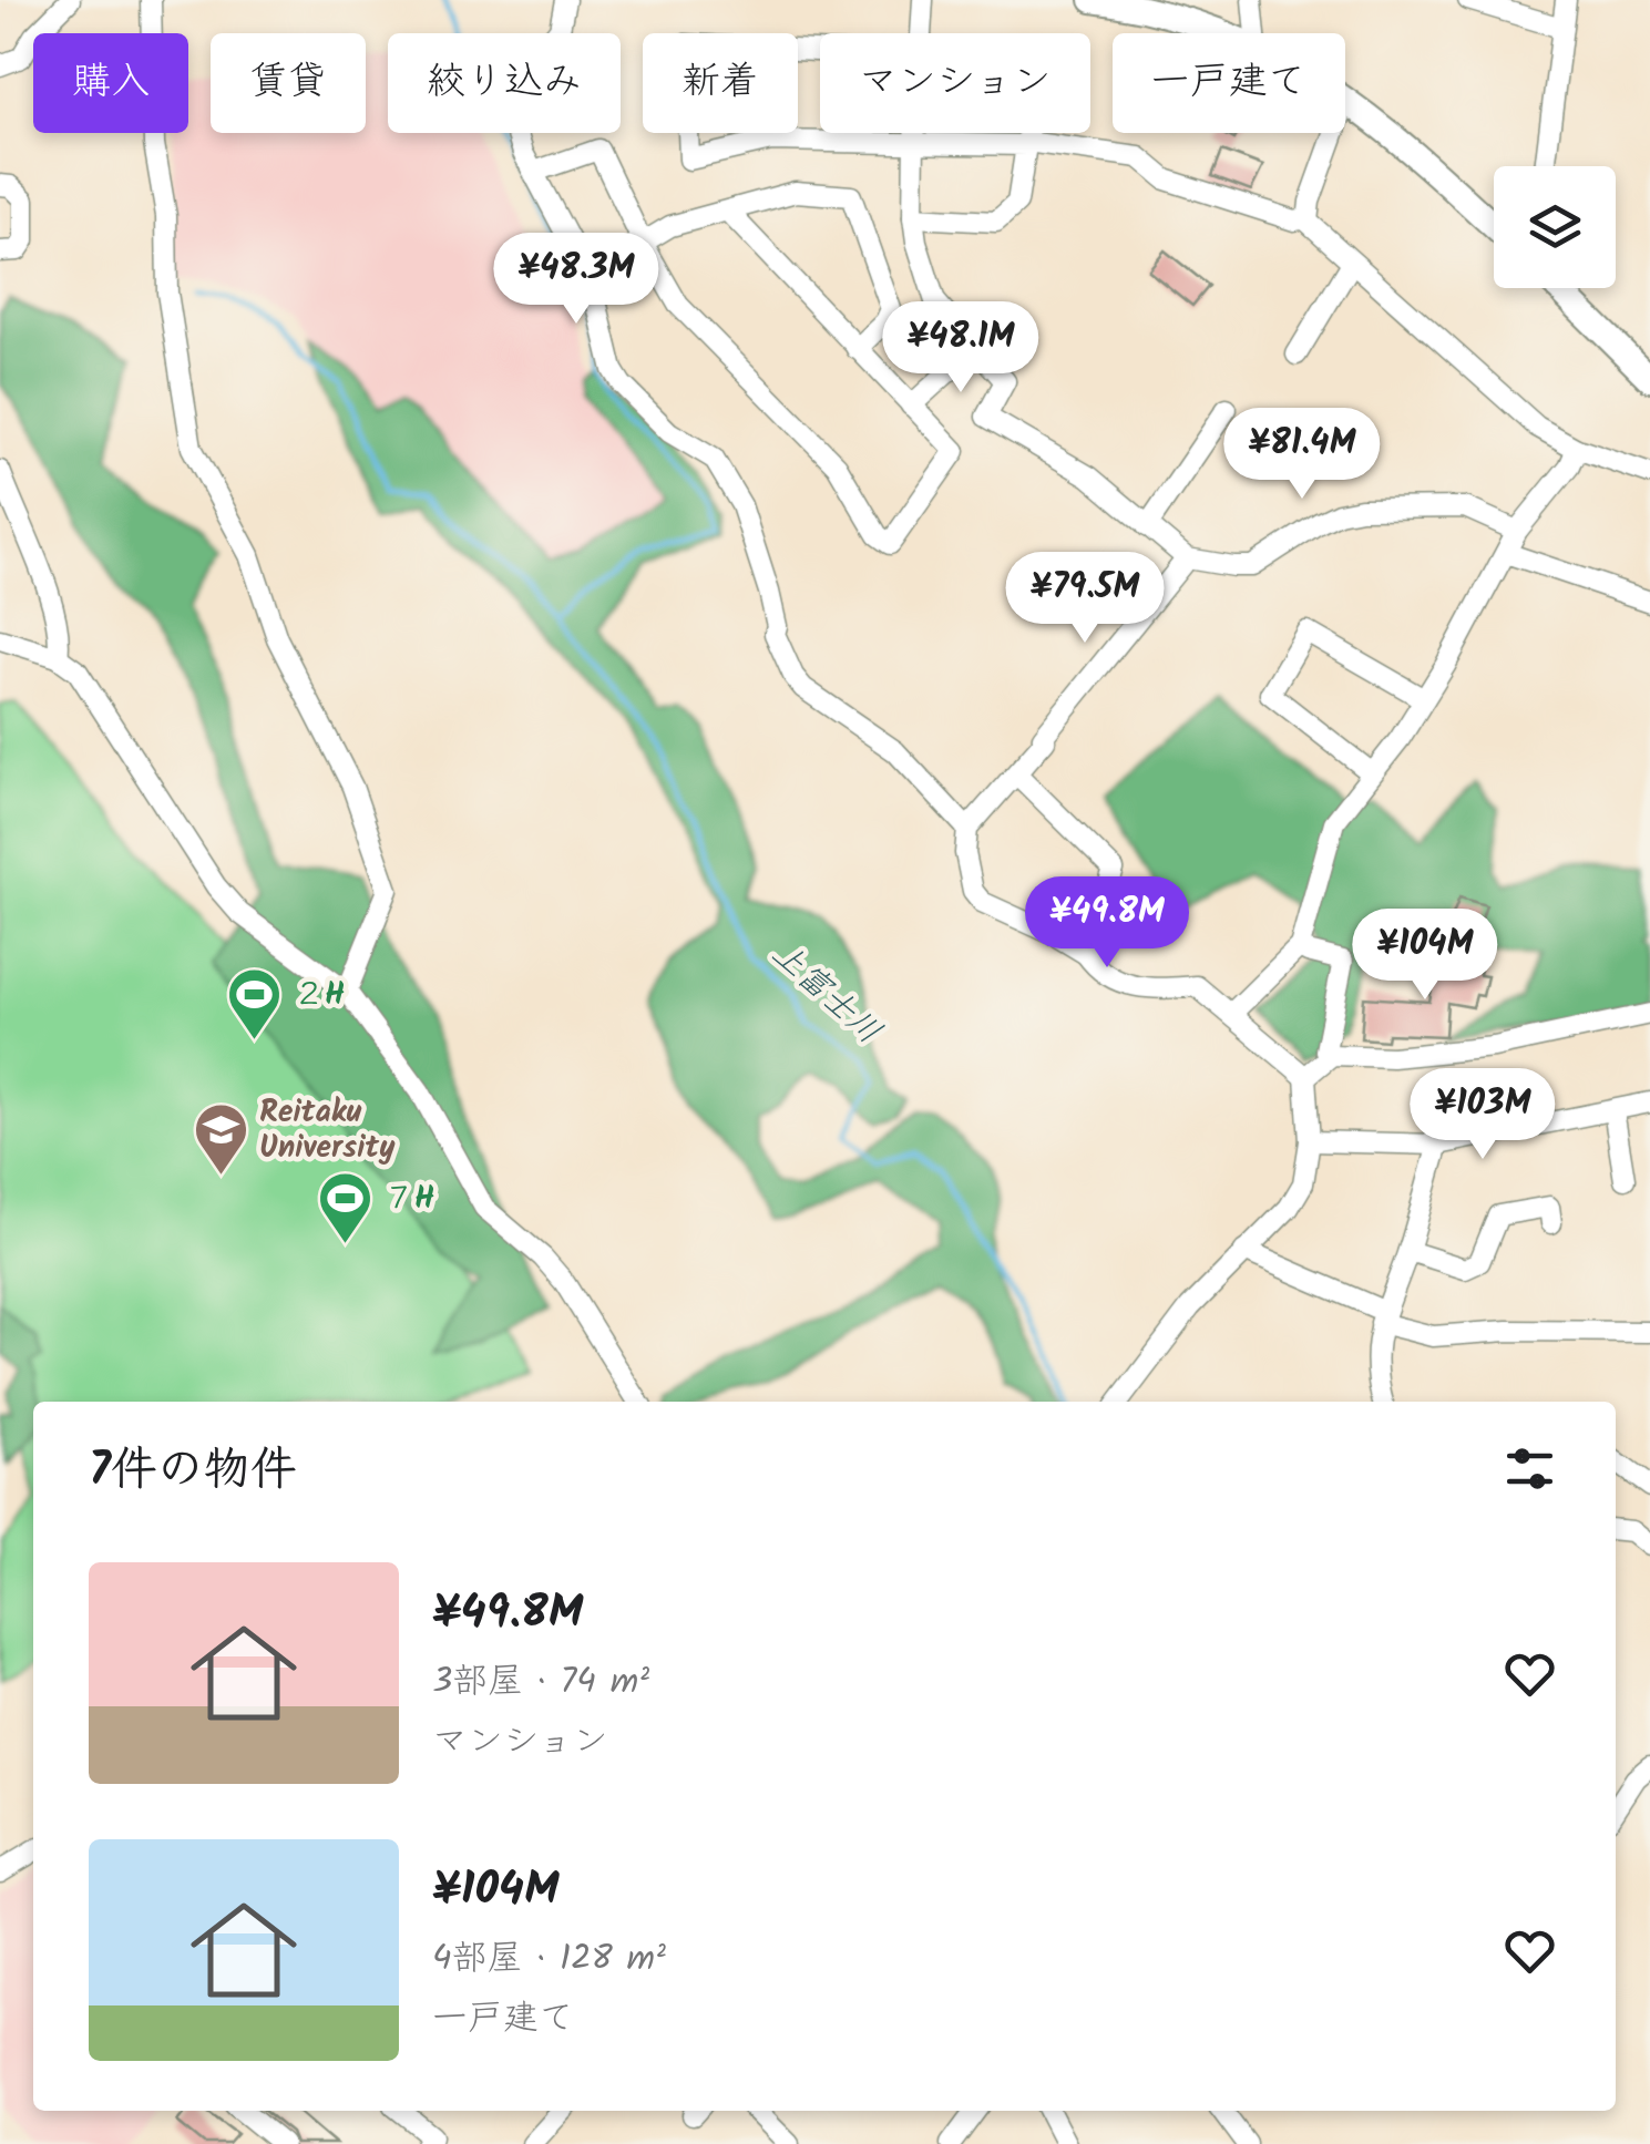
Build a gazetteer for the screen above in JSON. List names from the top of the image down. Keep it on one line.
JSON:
{"water":["上富士川"],"places":{"sports":["２H","７H"],"school or university":["Reitaku University"]},"page":{"chip":["購入","賃貸","絞り込み","新着","マンション","一戸建て"],"price":["¥48.3M","¥48.1M","¥81.4M","¥79.5M","¥49.8M","¥104M","¥103M"],"heading":"7件の物件","list":[{"name":"¥49.8M","note":"3部屋 · 74 m² · マンション"},{"name":"¥104M","note":"4部屋 · 128 m² · 一戸建て"}]}}
